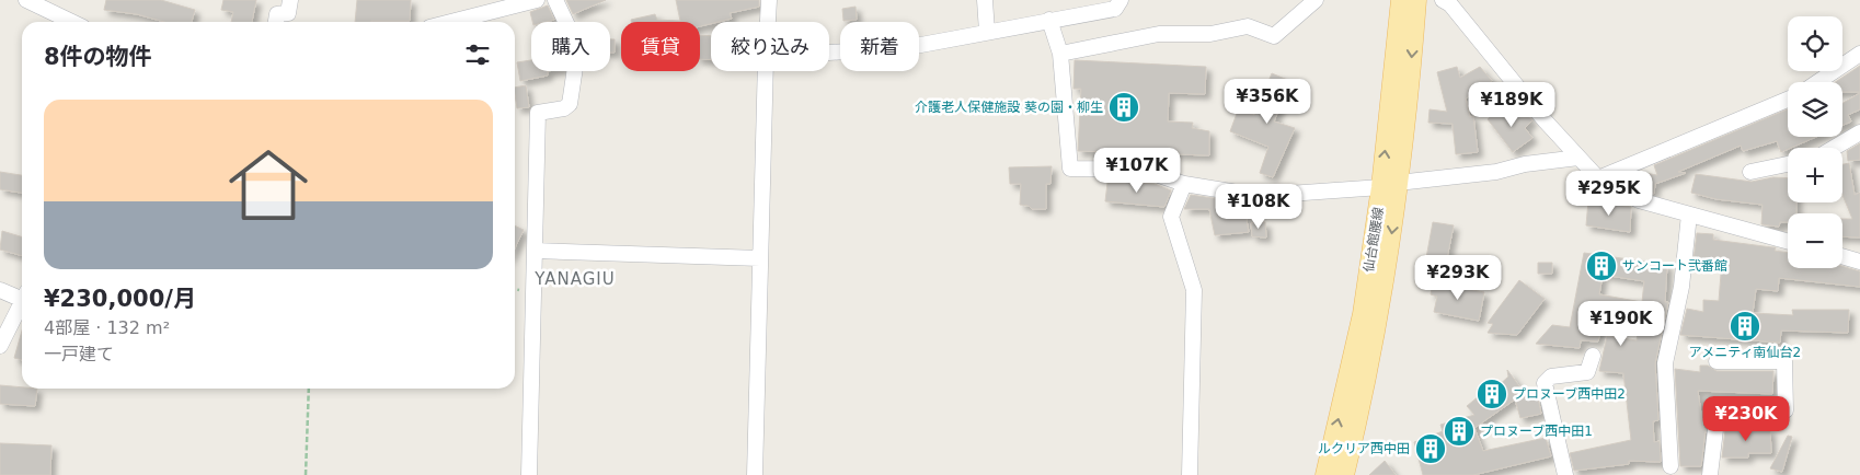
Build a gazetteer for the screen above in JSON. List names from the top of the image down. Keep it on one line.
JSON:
{"streets":{"main road":["仙台館腰線"]},"districts":["YANAGIU"],"places":{"building":["介護老人保健施設 葵の園・柳生","サンコート弐番館","アメニティ南仙台2","プロヌーブ西中田2","プロヌーブ西中田1","ルクリア西中田"]},"page":{"map_buttons":["+","−"],"chip":["購入","賃貸","絞り込み","新着"],"heading":"8件の物件","price":["¥356K","¥189K","¥107K","¥295K","¥108K","¥293K","¥190K","¥230K"],"list":[{"name":"¥230,000/月","note":"4部屋 · 132 m² · 一戸建て"}]}}
